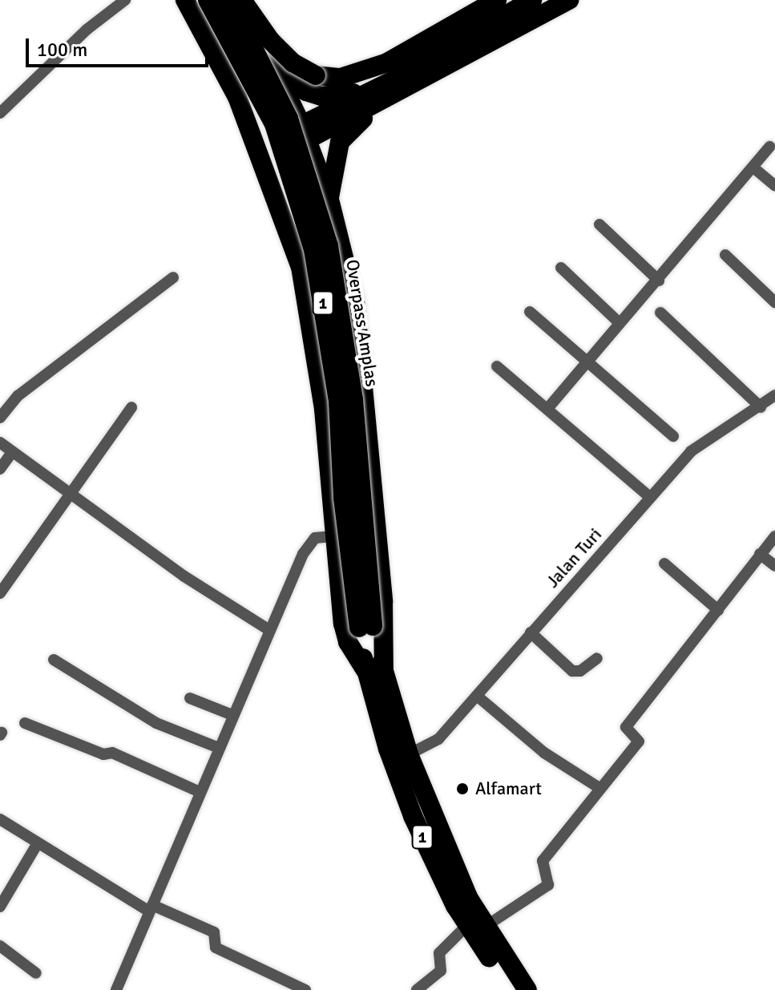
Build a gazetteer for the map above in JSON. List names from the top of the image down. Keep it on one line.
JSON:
{"streets":{"highway":["1","Overpass Amplas"],"street":["Jalan Turi"]},"crossings":[["1","Overpass Amplas"],["1","Jalan Turi"]],"places":["Alfamart"],"scale_bar":"100 m"}
